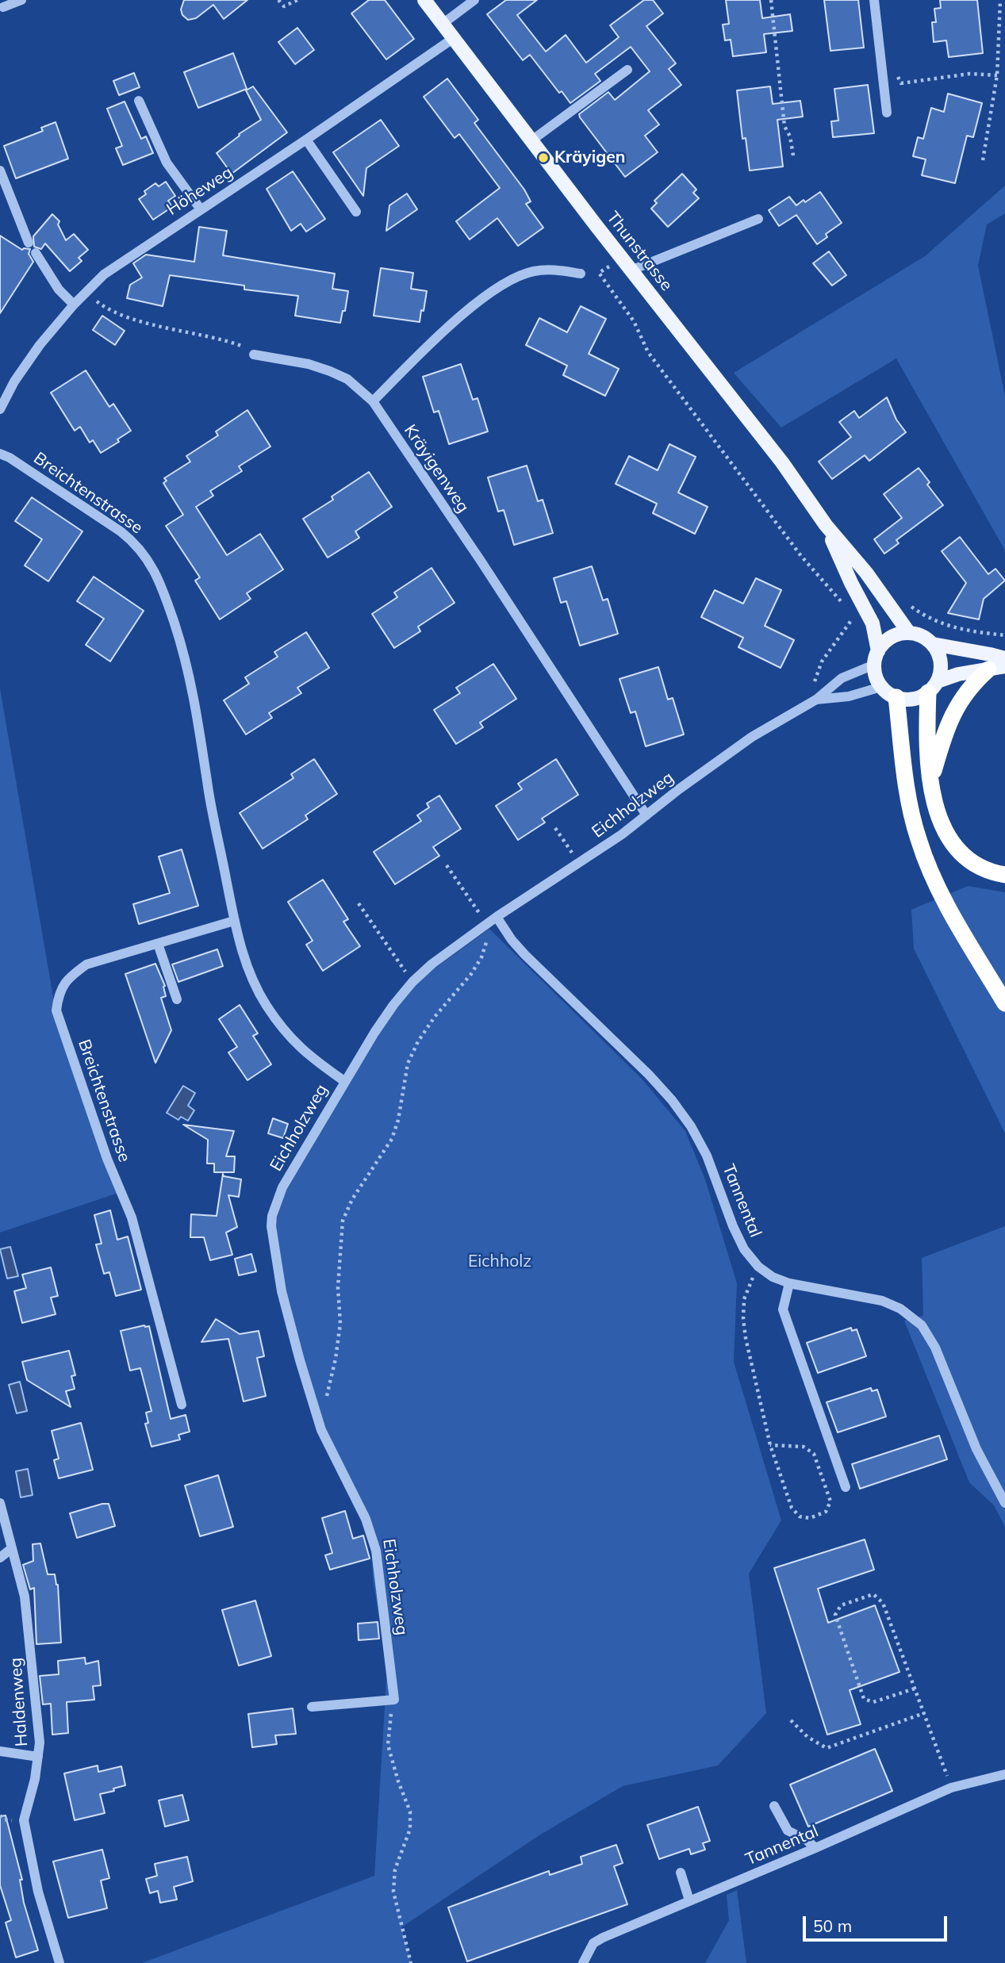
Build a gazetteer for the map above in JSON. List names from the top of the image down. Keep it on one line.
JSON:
{"streets":{"main road":["Thunstrasse"],"street":["Höheweg","Kräyigenweg","Breichtenstrasse","Eichholzweg","Tannental","Haldenweg"]},"crossings":[["Höheweg","Thunstrasse"],["Thunstrasse","Eichholzweg"],["Kräyigenweg","Eichholzweg"],["Breichtenstrasse","Eichholzweg"],["Eichholzweg","Tannental"]],"parks":["Eichholz"],"places":["Kräyigen"],"scale_bar":"50 m"}
